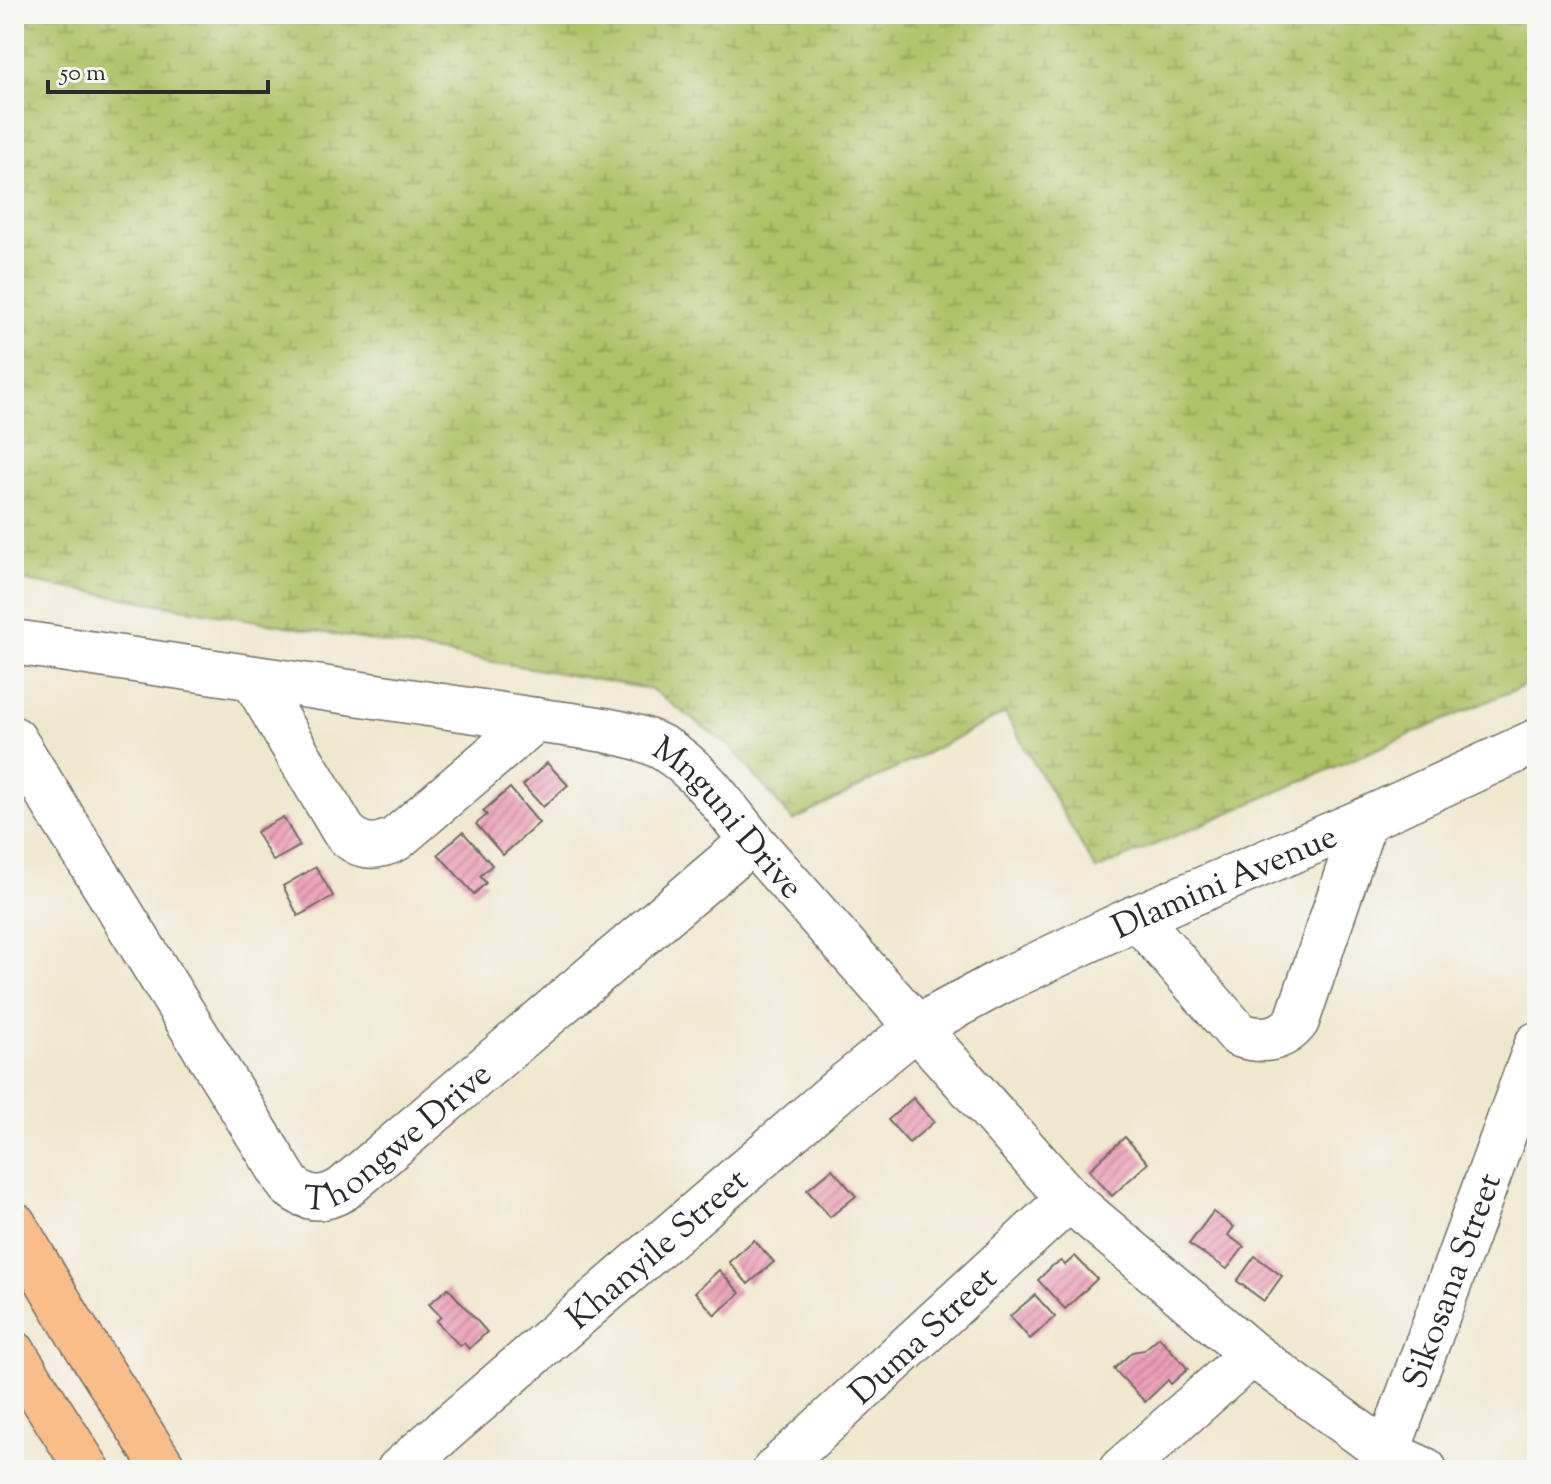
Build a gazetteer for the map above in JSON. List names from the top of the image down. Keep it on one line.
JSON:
{"streets":{"street":["Mnguni Drive","Dlamini Avenue","Thongwe Drive","Khanyile Street","Sikosana Street","Duma Street"]},"crossings":[["Mnguni Drive","Dlamini Avenue"],["Mnguni Drive","Thongwe Drive"],["Mnguni Drive","Khanyile Street"],["Mnguni Drive","Sikosana Street"],["Mnguni Drive","Duma Street"],["Dlamini Avenue","Khanyile Street"]],"scale_bar":"50 m"}
